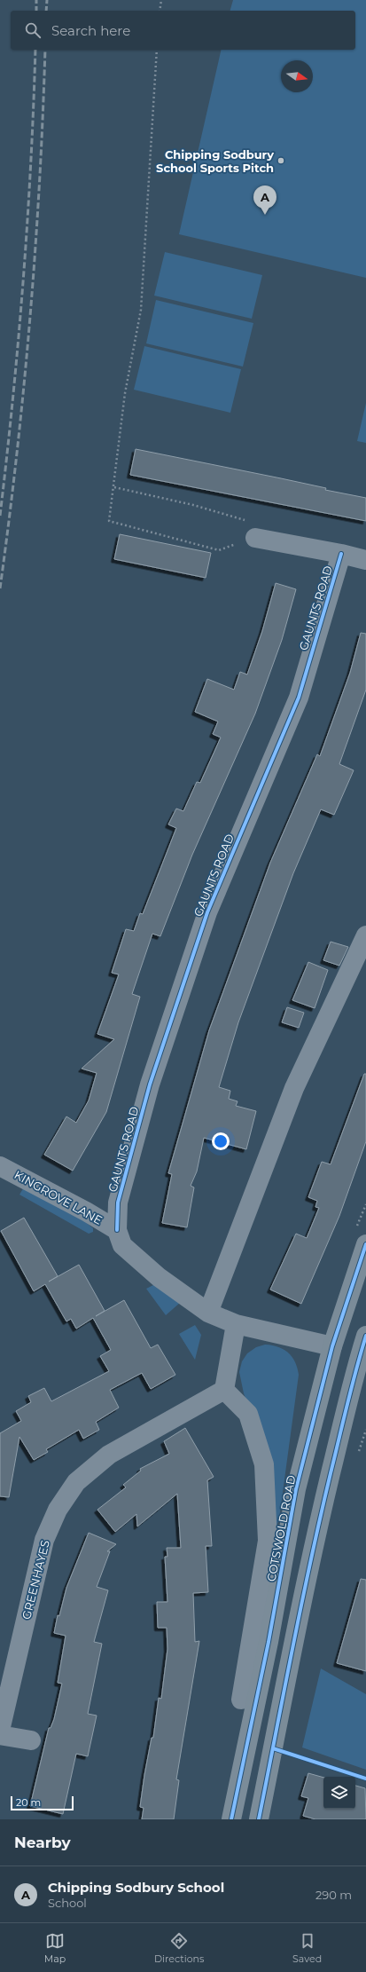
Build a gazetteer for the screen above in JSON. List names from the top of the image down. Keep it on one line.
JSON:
{"streets":{"main road":["COTSWOLD ROAD"],"street":["GAUNTS ROAD","KINGROVE LANE","GREENHAYES"]},"crossings":[["GAUNTS ROAD","KINGROVE LANE"],["COTSWOLD ROAD","GREENHAYES"]],"places":["Chipping Sodbury School Sports Pitch"],"scale_bar":"20 m","north":"right","page":{"search":"Search here","pins":"A","scale":"20 m","heading":"Nearby","list":[{"mark":"A","name":"Chipping Sodbury School","note":"School","value":"290 m"}],"nav":["Map","Directions","Saved"]}}
